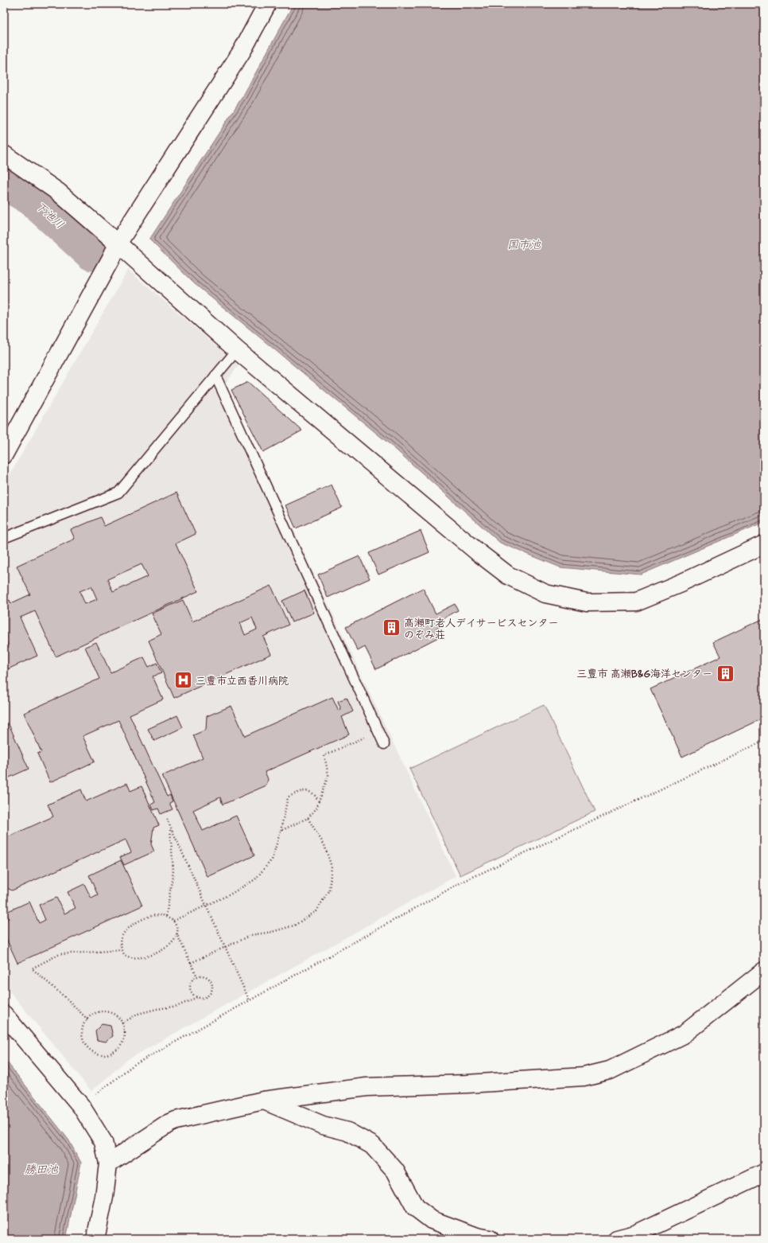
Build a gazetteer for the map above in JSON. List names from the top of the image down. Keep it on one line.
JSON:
{"water":["下池川","国市池","勝田池"],"places":{"building":["高瀬町老人デイサービスセンター のぞみ荘","三豊市 高瀬B&G海洋センター"],"hospital":["三豊市立西香川病院"]}}
